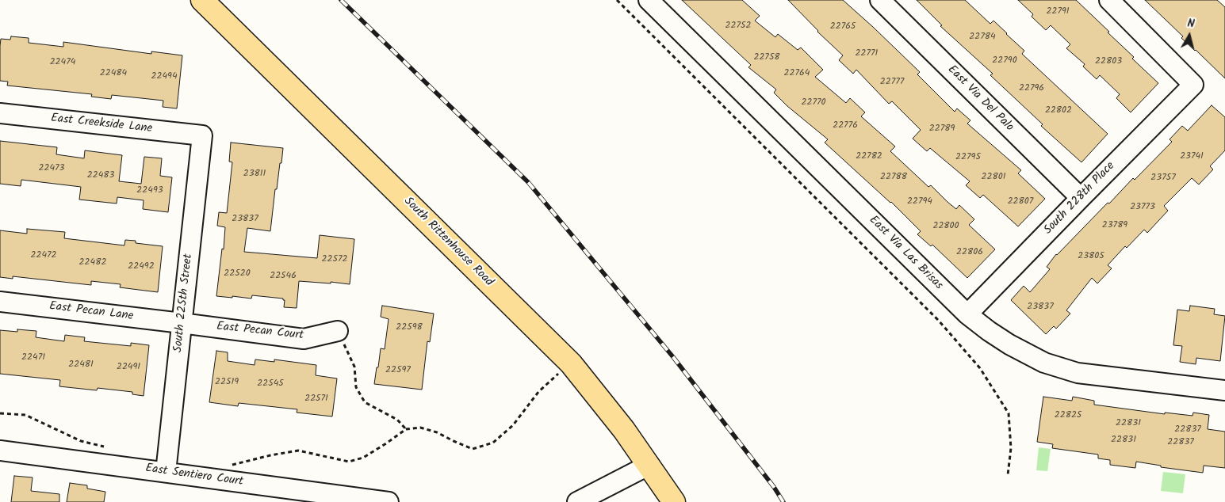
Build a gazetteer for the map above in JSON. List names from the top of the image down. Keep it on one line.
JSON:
{"streets":{"main road":["South Rittenhouse Road"],"street":["East Via Del Palo","East Creekside Lane","South 228th Place","East Via Las Brisas","South 225th Street","East Pecan Lane","East Pecan Court","East Sentiero Court"]},"crossings":[["East Via Del Palo","South 228th Place"],["East Creekside Lane","South 225th Street"],["South 228th Place","East Via Las Brisas"],["South 225th Street","East Pecan Lane"],["South 225th Street","East Pecan Court"],["South 225th Street","East Sentiero Court"],["East Pecan Lane","East Pecan Court"]],"house_numbers":["22791","22752","22765","22784","22771","22758","22790","22803","22474","22484","22764","22494","22777","22796","22770","22802","22776","22789","22782","23741","22795","22473","23811","22483","22788","22801","23757","22493","22794","22807","23773","23837","23789","22800","22806","22472","23805","22572","22482","22492","22520","22546","23837","22598","22471","22481","22491","22597","22519","22545","22571","22825","22831","22837","22831","22837"],"north":"top"}
